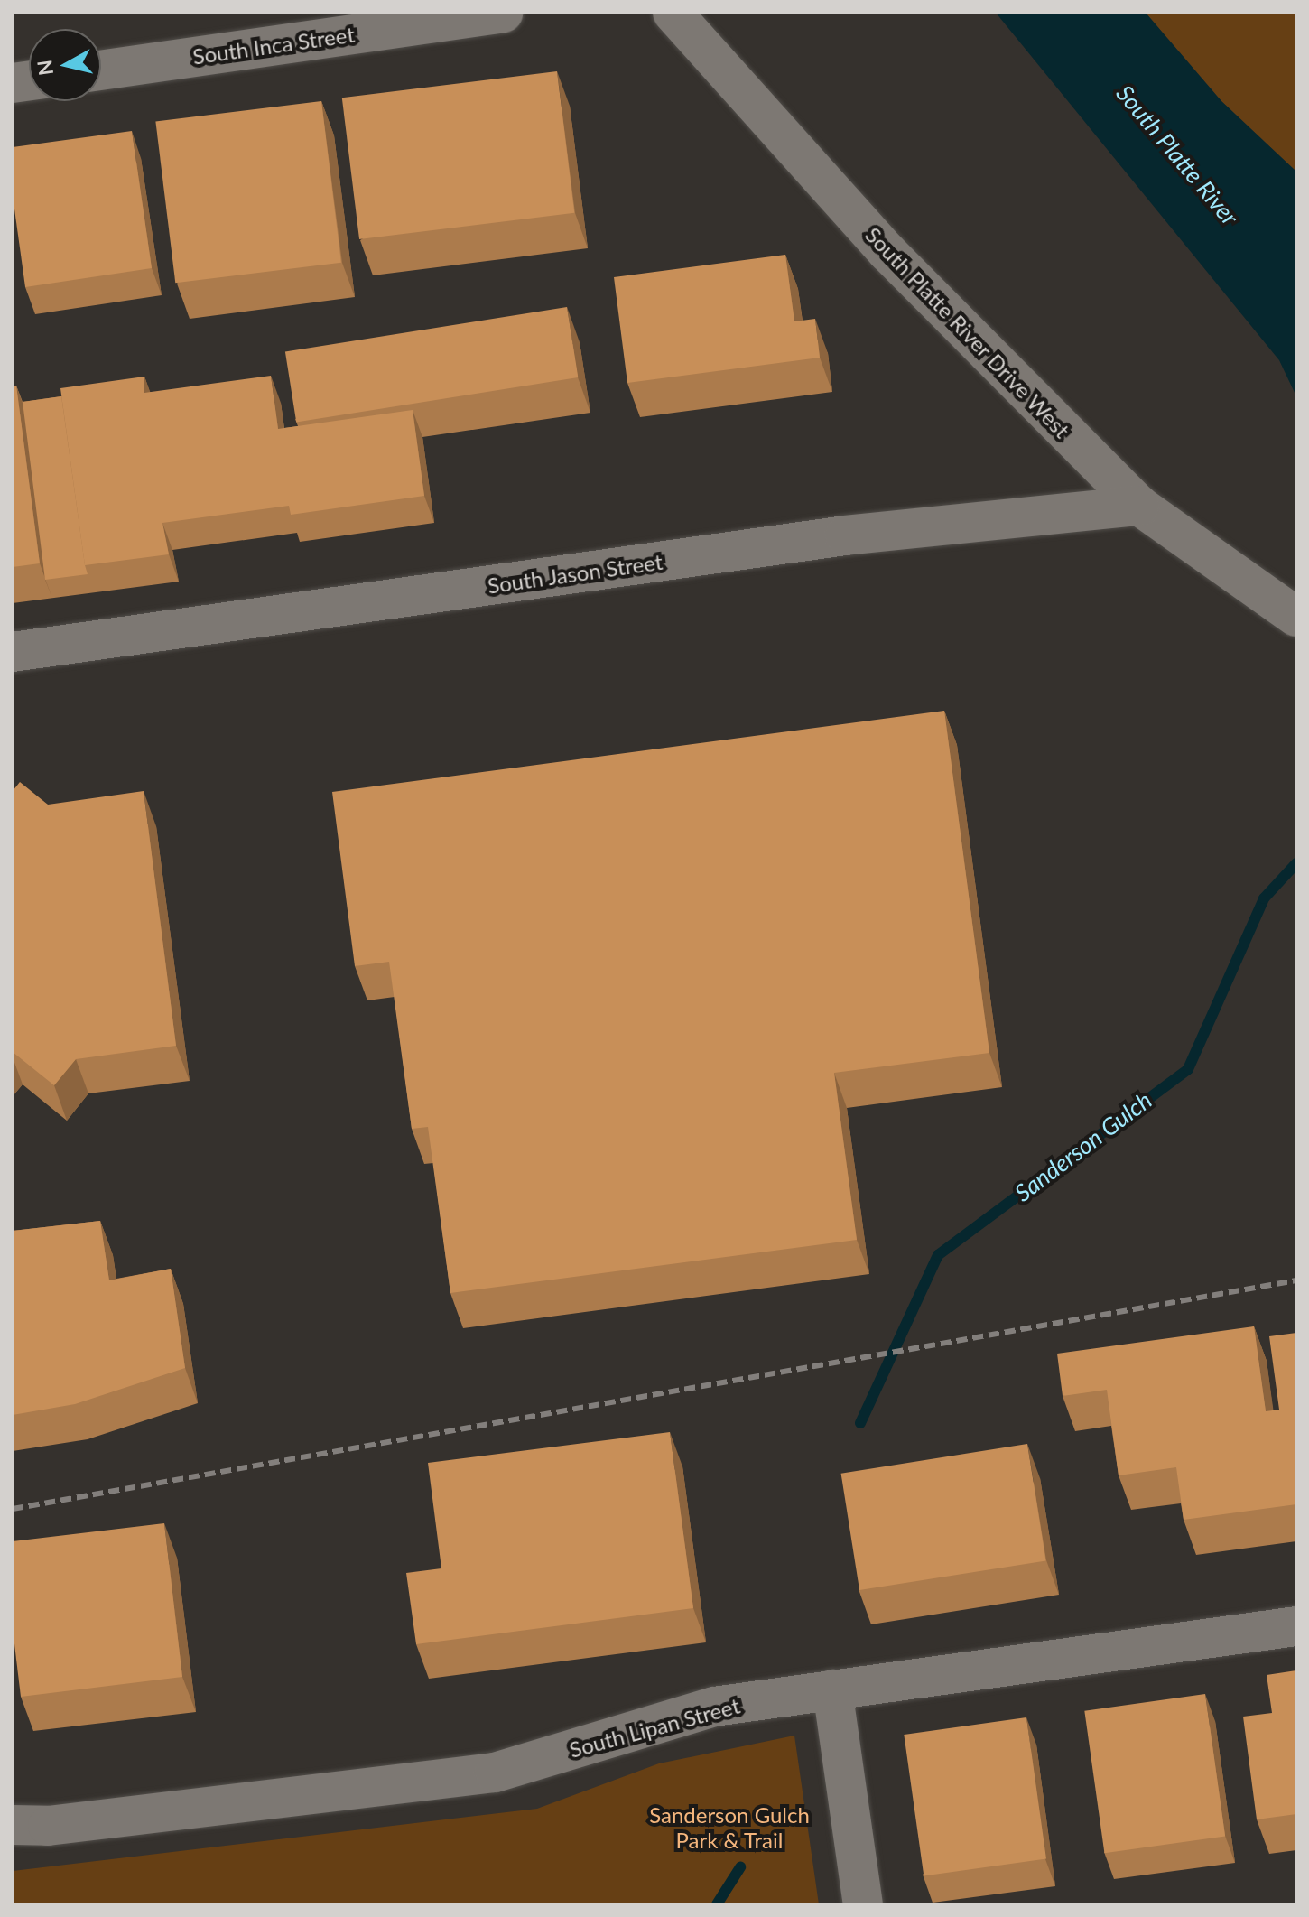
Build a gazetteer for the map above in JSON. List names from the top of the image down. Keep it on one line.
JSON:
{"streets":{"street":["South Inca Street","South Platte River Drive West","South Jason Street","South Lipan Street"]},"crossings":[["South Platte River Drive West","South Jason Street"]],"water":["South Platte River","Sanderson Gulch"],"parks":["Sanderson Gulch Park & Trail"],"north":"left"}
